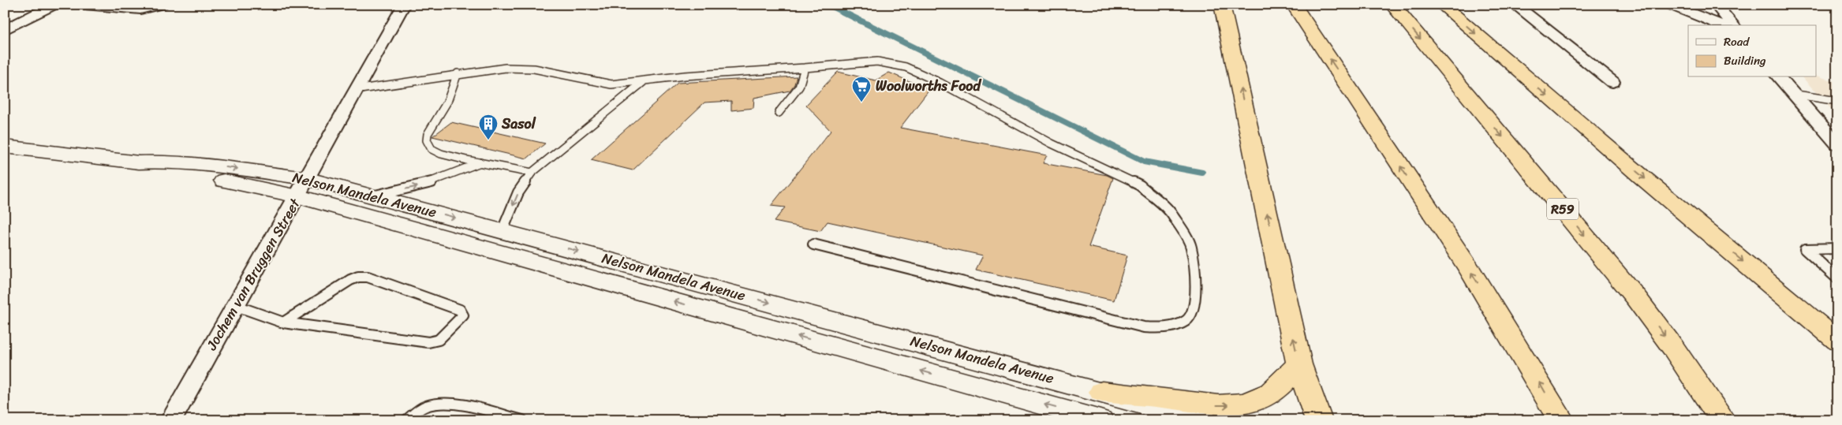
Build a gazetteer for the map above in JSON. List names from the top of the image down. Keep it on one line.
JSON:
{"streets":{"highway":["R59"],"street":["Nelson Mandela Avenue","Jochem van Bruggen Street"]},"crossings":[["Nelson Mandela Avenue","Jochem van Bruggen Street"]],"places":{"supermarket":["Woolworths Food"],"building":["Sasol"]},"legend":["Road","Building"]}
